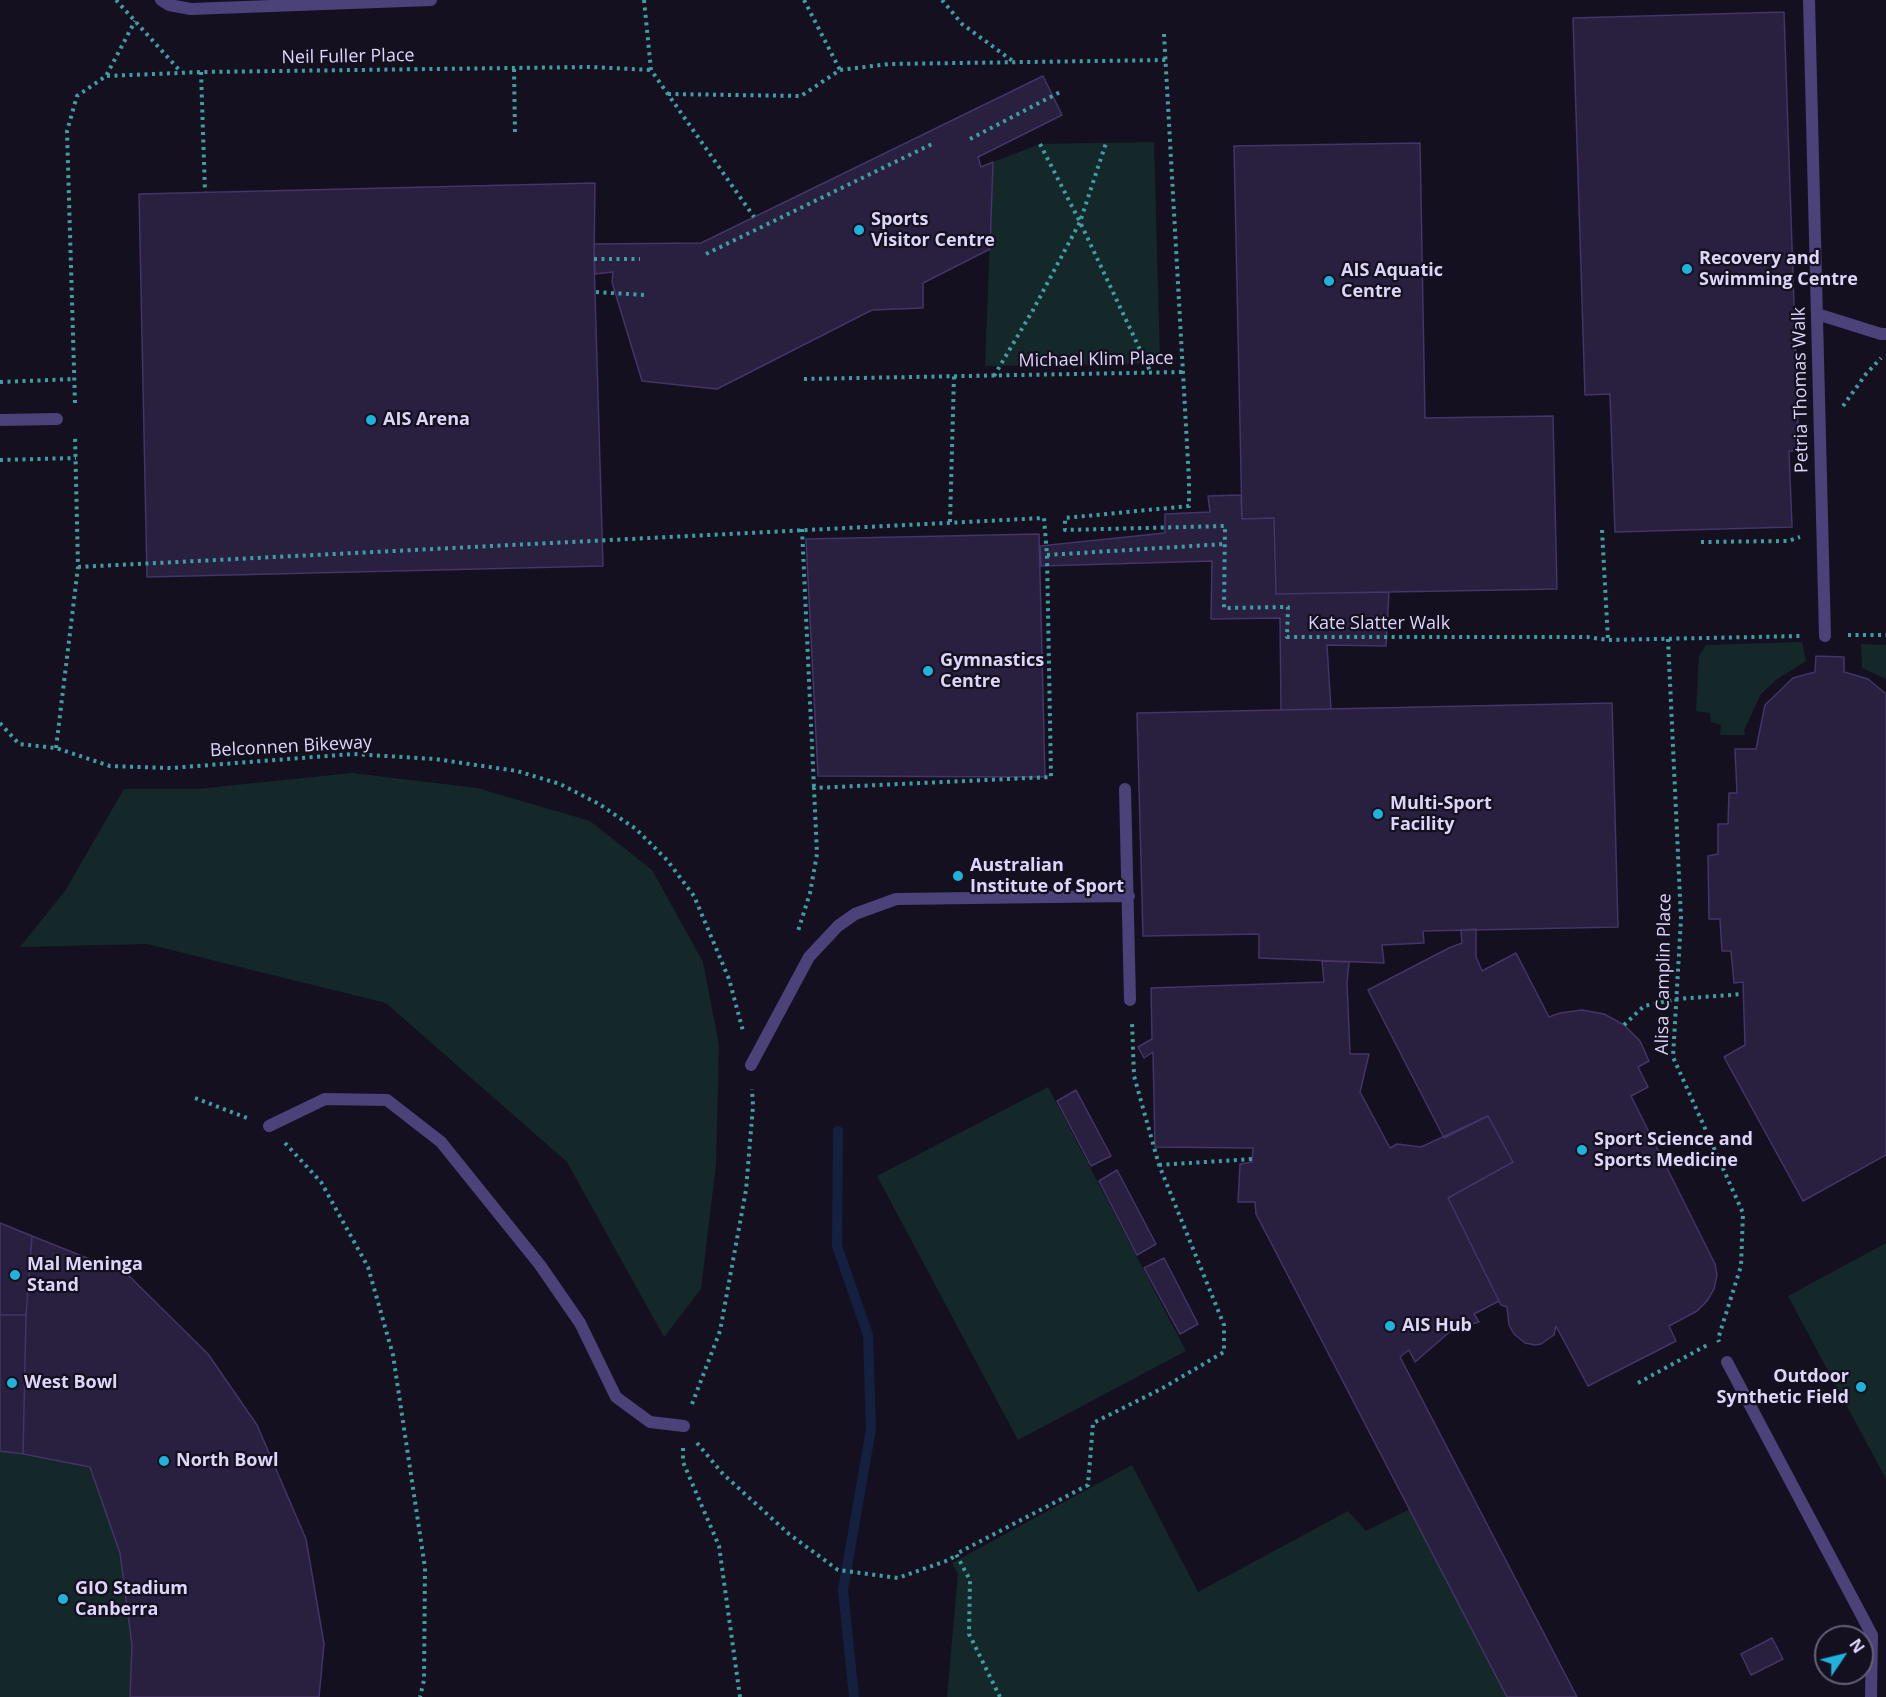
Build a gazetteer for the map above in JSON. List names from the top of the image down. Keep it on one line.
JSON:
{"streets":{"lane":["Petria Thomas Walk"],"path":["Neil Fuller Place","Michael Klim Place","Kate Slatter Walk","Belconnen Bikeway","Alisa Camplin Place"]},"crossings":[["Petria Thomas Walk","Kate Slatter Walk"],["Kate Slatter Walk","Alisa Camplin Place"]],"places":["Sports Visitor Centre","Recovery and Swimming Centre","AIS Aquatic Centre","AIS Arena","Gymnastics Centre","Multi-Sport Facility","Australian Institute of Sport","Sport Science and Sports Medicine","Mal Meninga Stand","AIS Hub","West Bowl","Outdoor Synthetic Field","North Bowl","GIO Stadium Canberra"],"north":"top right"}
